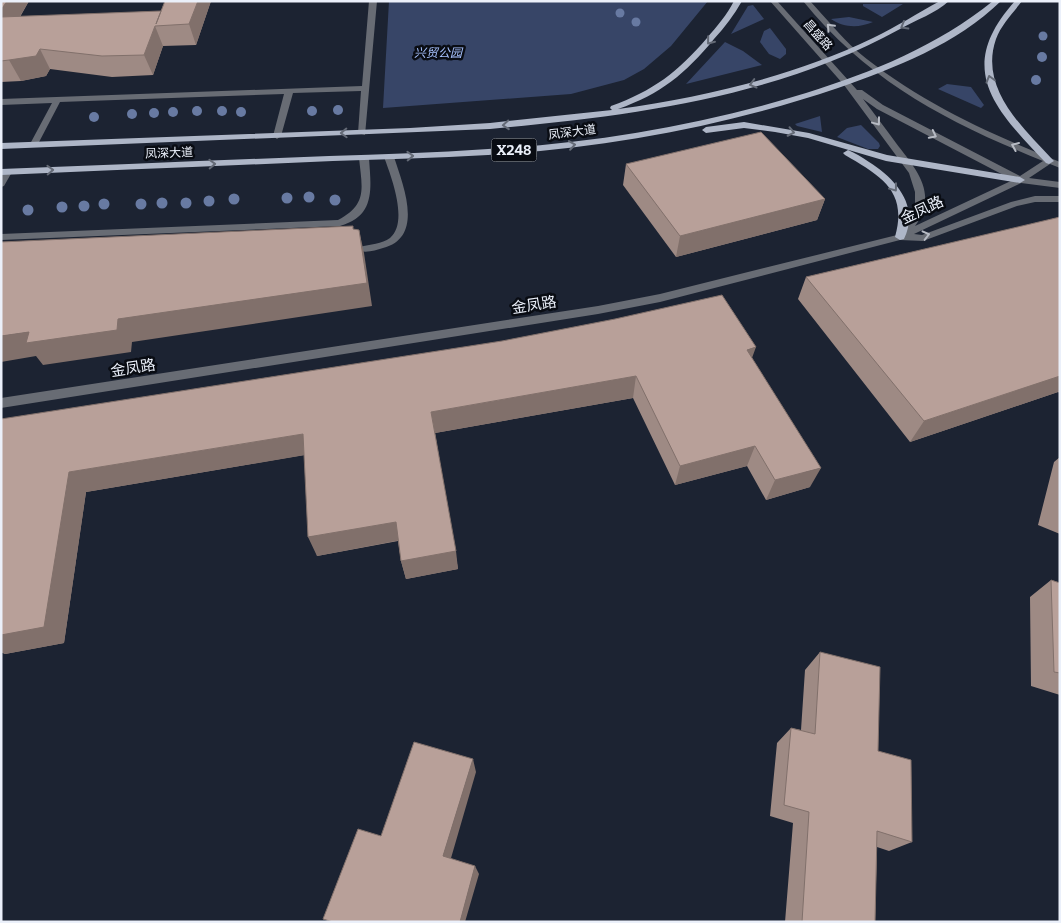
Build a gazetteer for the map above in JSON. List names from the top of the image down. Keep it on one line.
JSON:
{"streets":{"main road":["凤深大道","X248"],"street":["昌盛路","金凤路"]},"crossings":[["昌盛路","凤深大道"],["昌盛路","金凤路"]],"parks":["兴贸公园"]}
